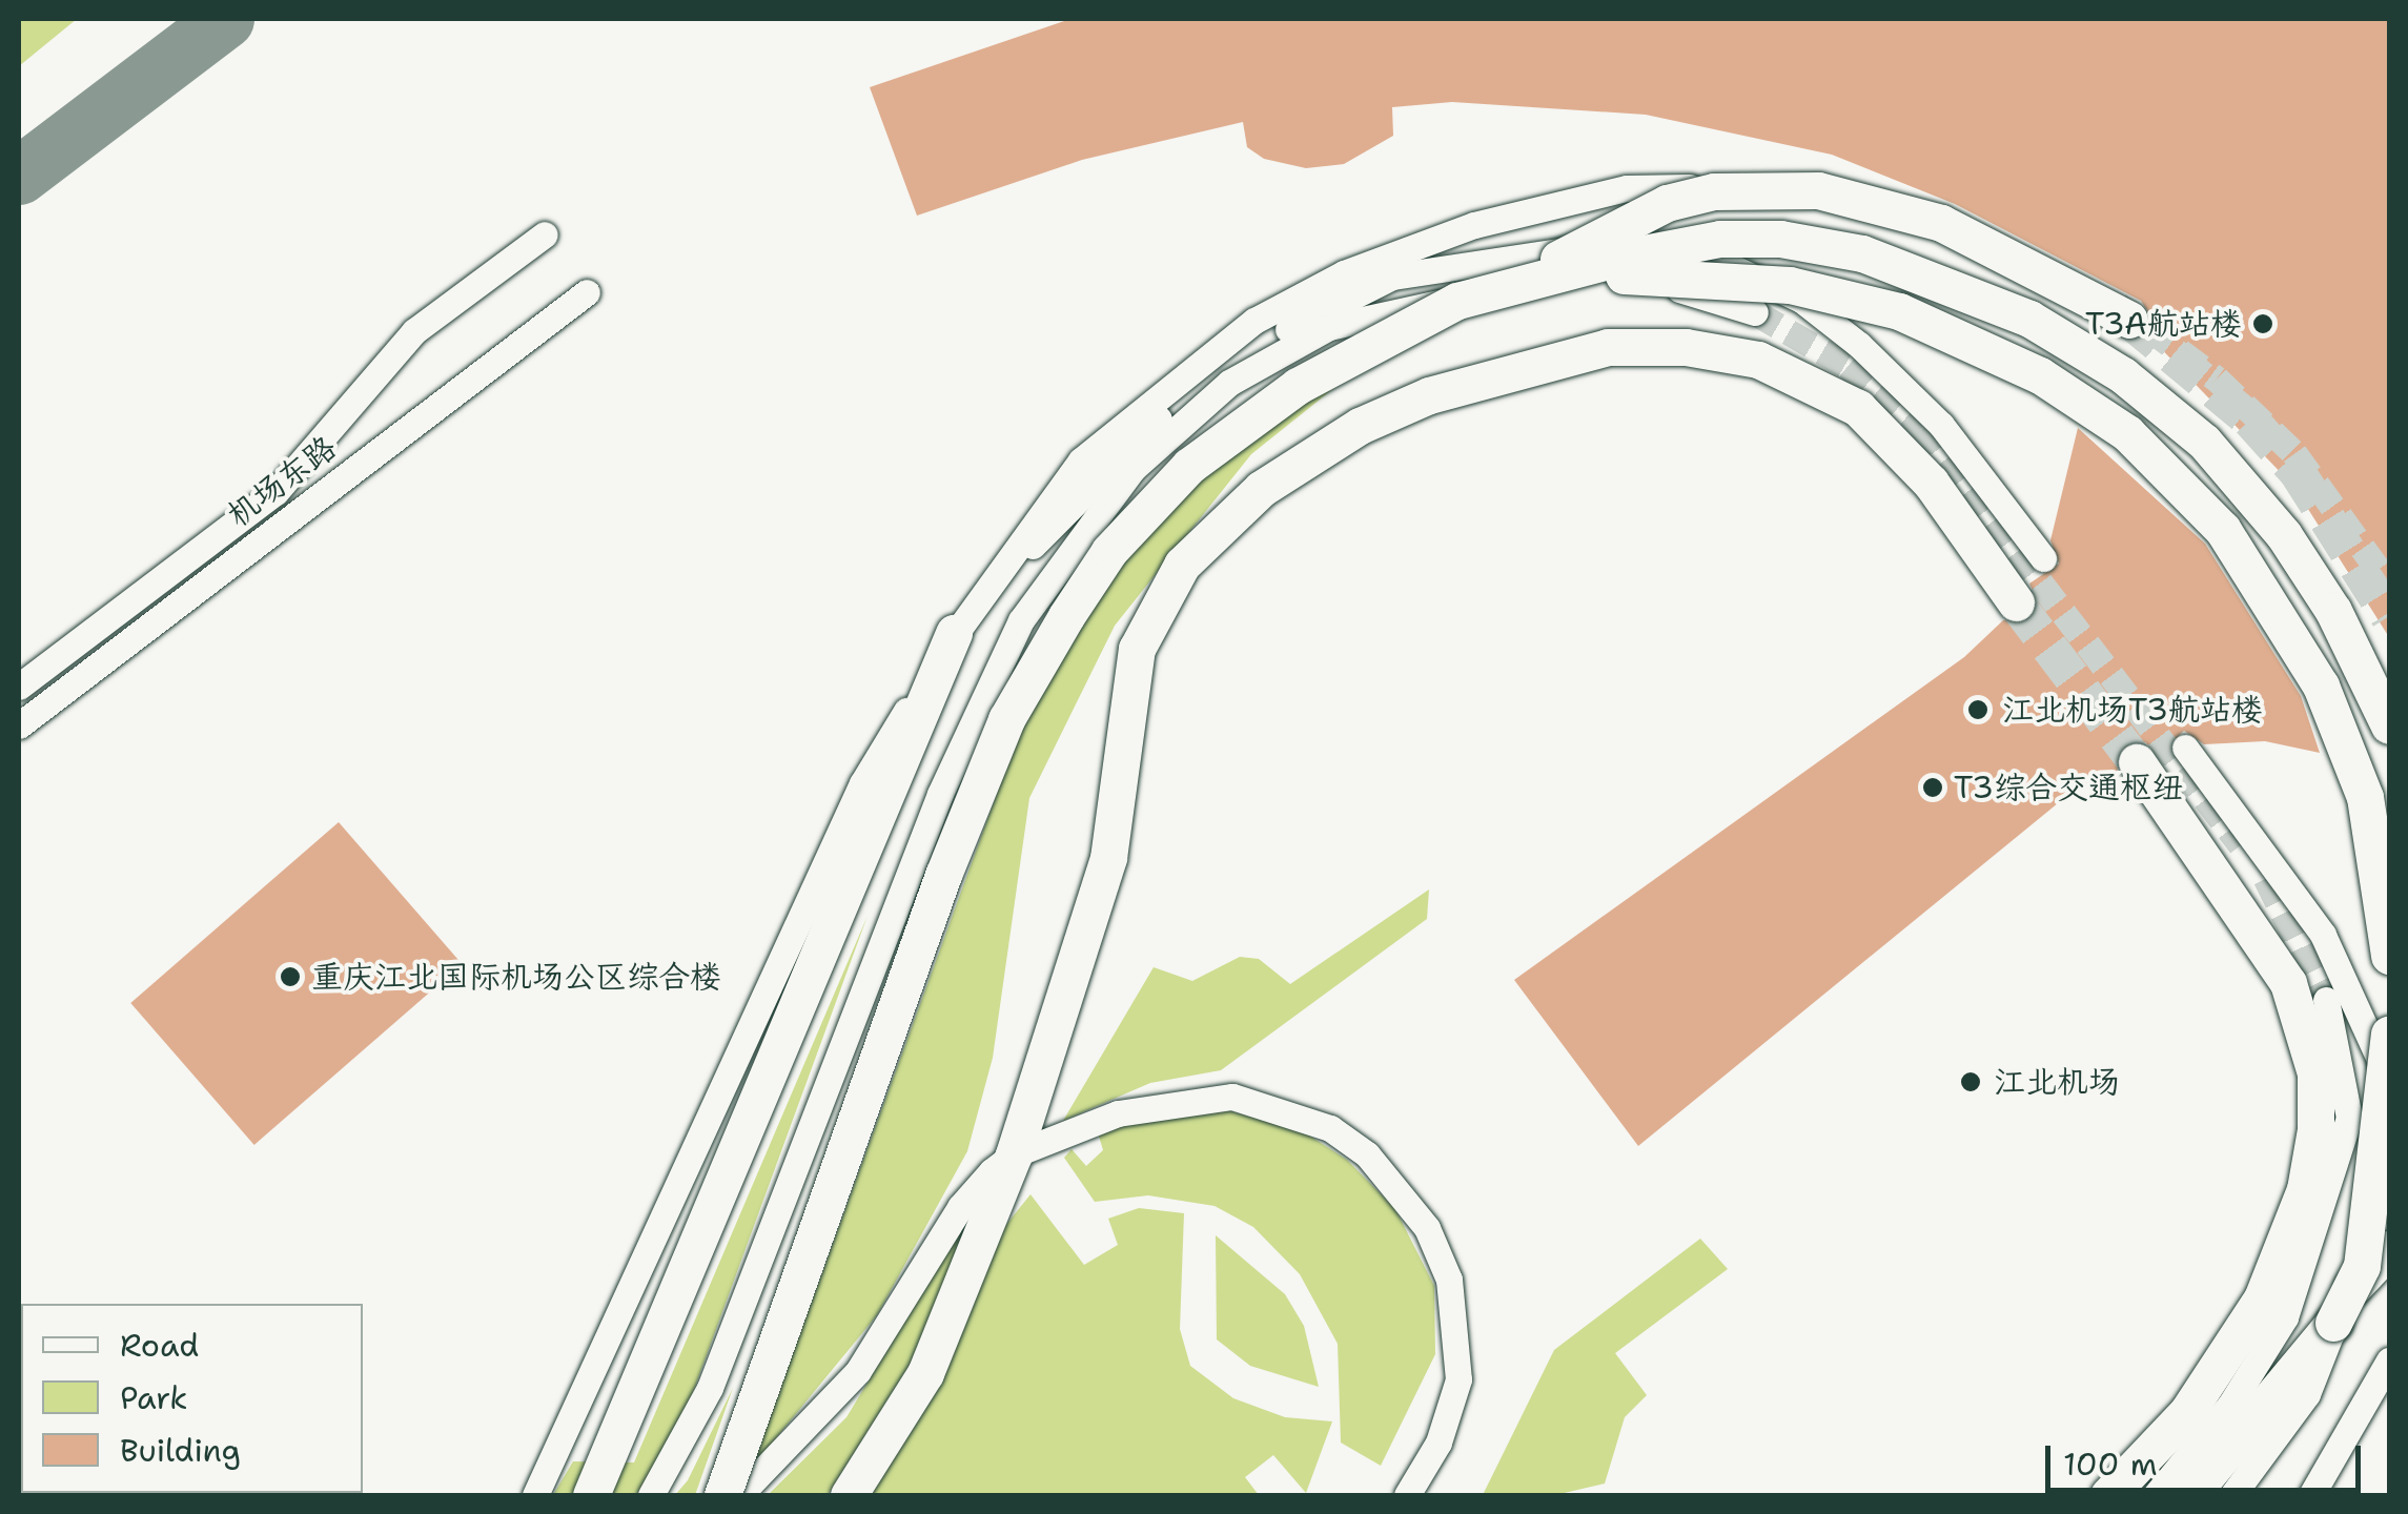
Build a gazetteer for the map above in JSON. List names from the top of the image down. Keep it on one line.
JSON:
{"streets":{"main road":["机场东路"]},"places":["T3A航站楼","江北机场T3航站楼","T3综合交通枢纽","重庆江北国际机场公区综合楼","江北机场"],"legend":["Road","Park","Building"],"scale_bar":"100 m"}
